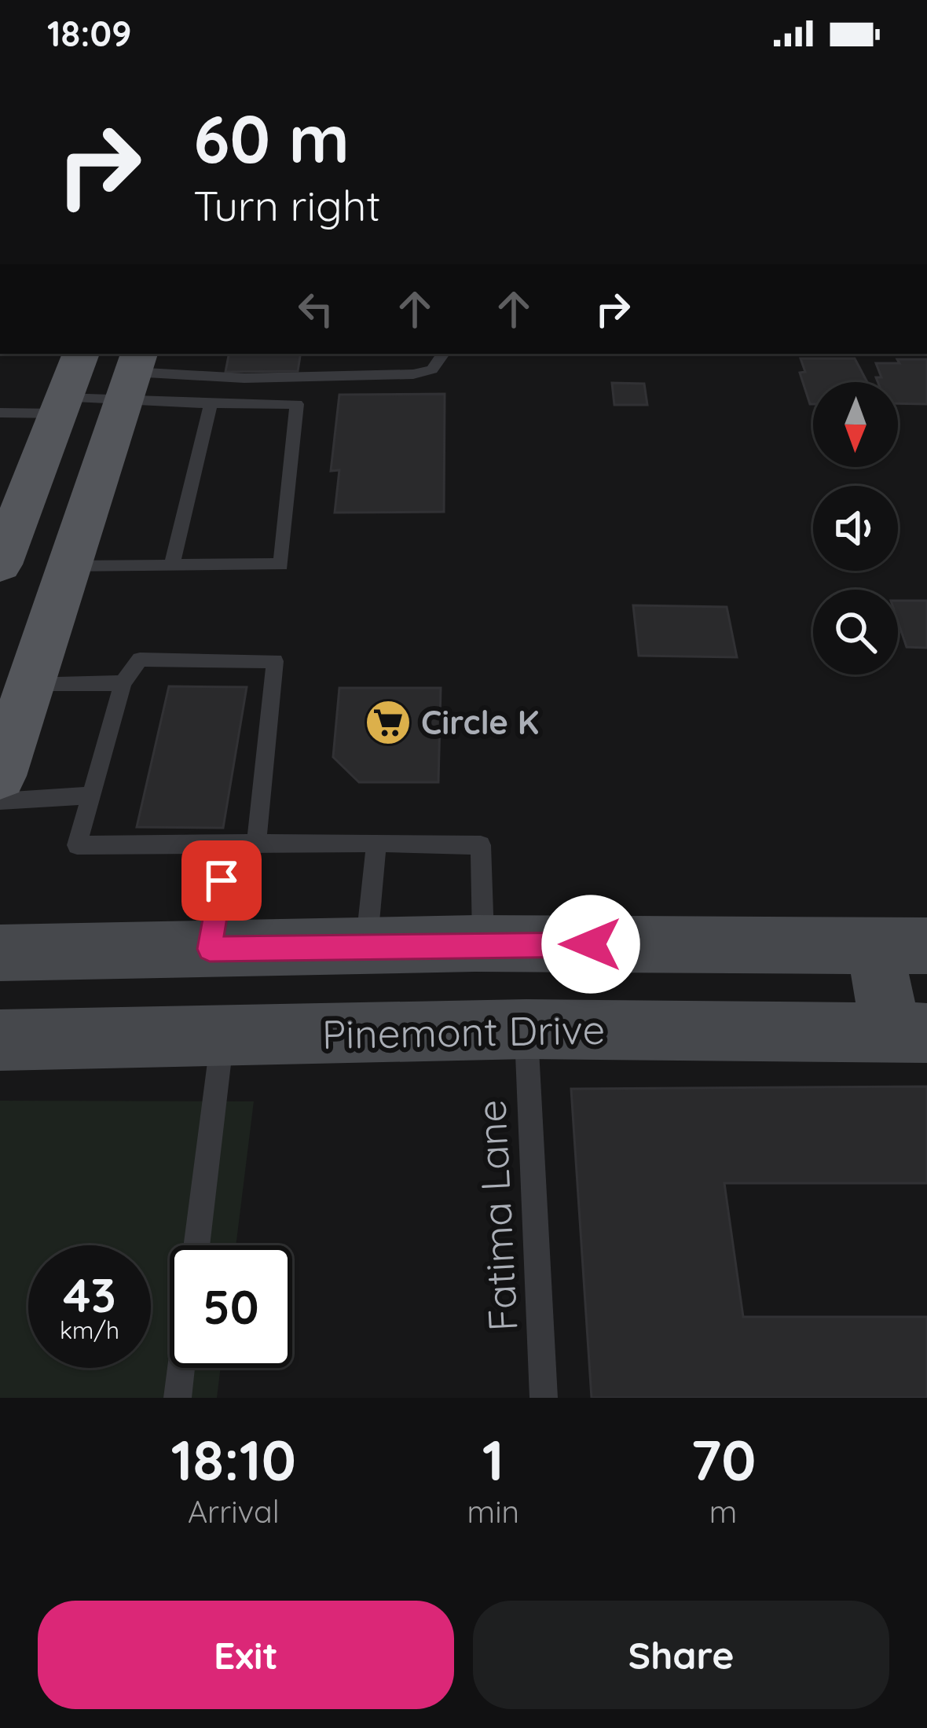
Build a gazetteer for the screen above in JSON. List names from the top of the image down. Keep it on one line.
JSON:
{"streets":{"main road":["Pinemont Drive"],"lane":["Fatima Lane"]},"crossings":[["Pinemont Drive","Fatima Lane"]],"places":{"supermarket":["Circle K"]},"north":"bottom","page":{"status":"18:09","turn":["60 m","Turn right"],"speed":"43 km/h","limit":"50","eta":["18:10","Arrival","1","min","70","m"],"buttons":["Exit","Share"]}}
